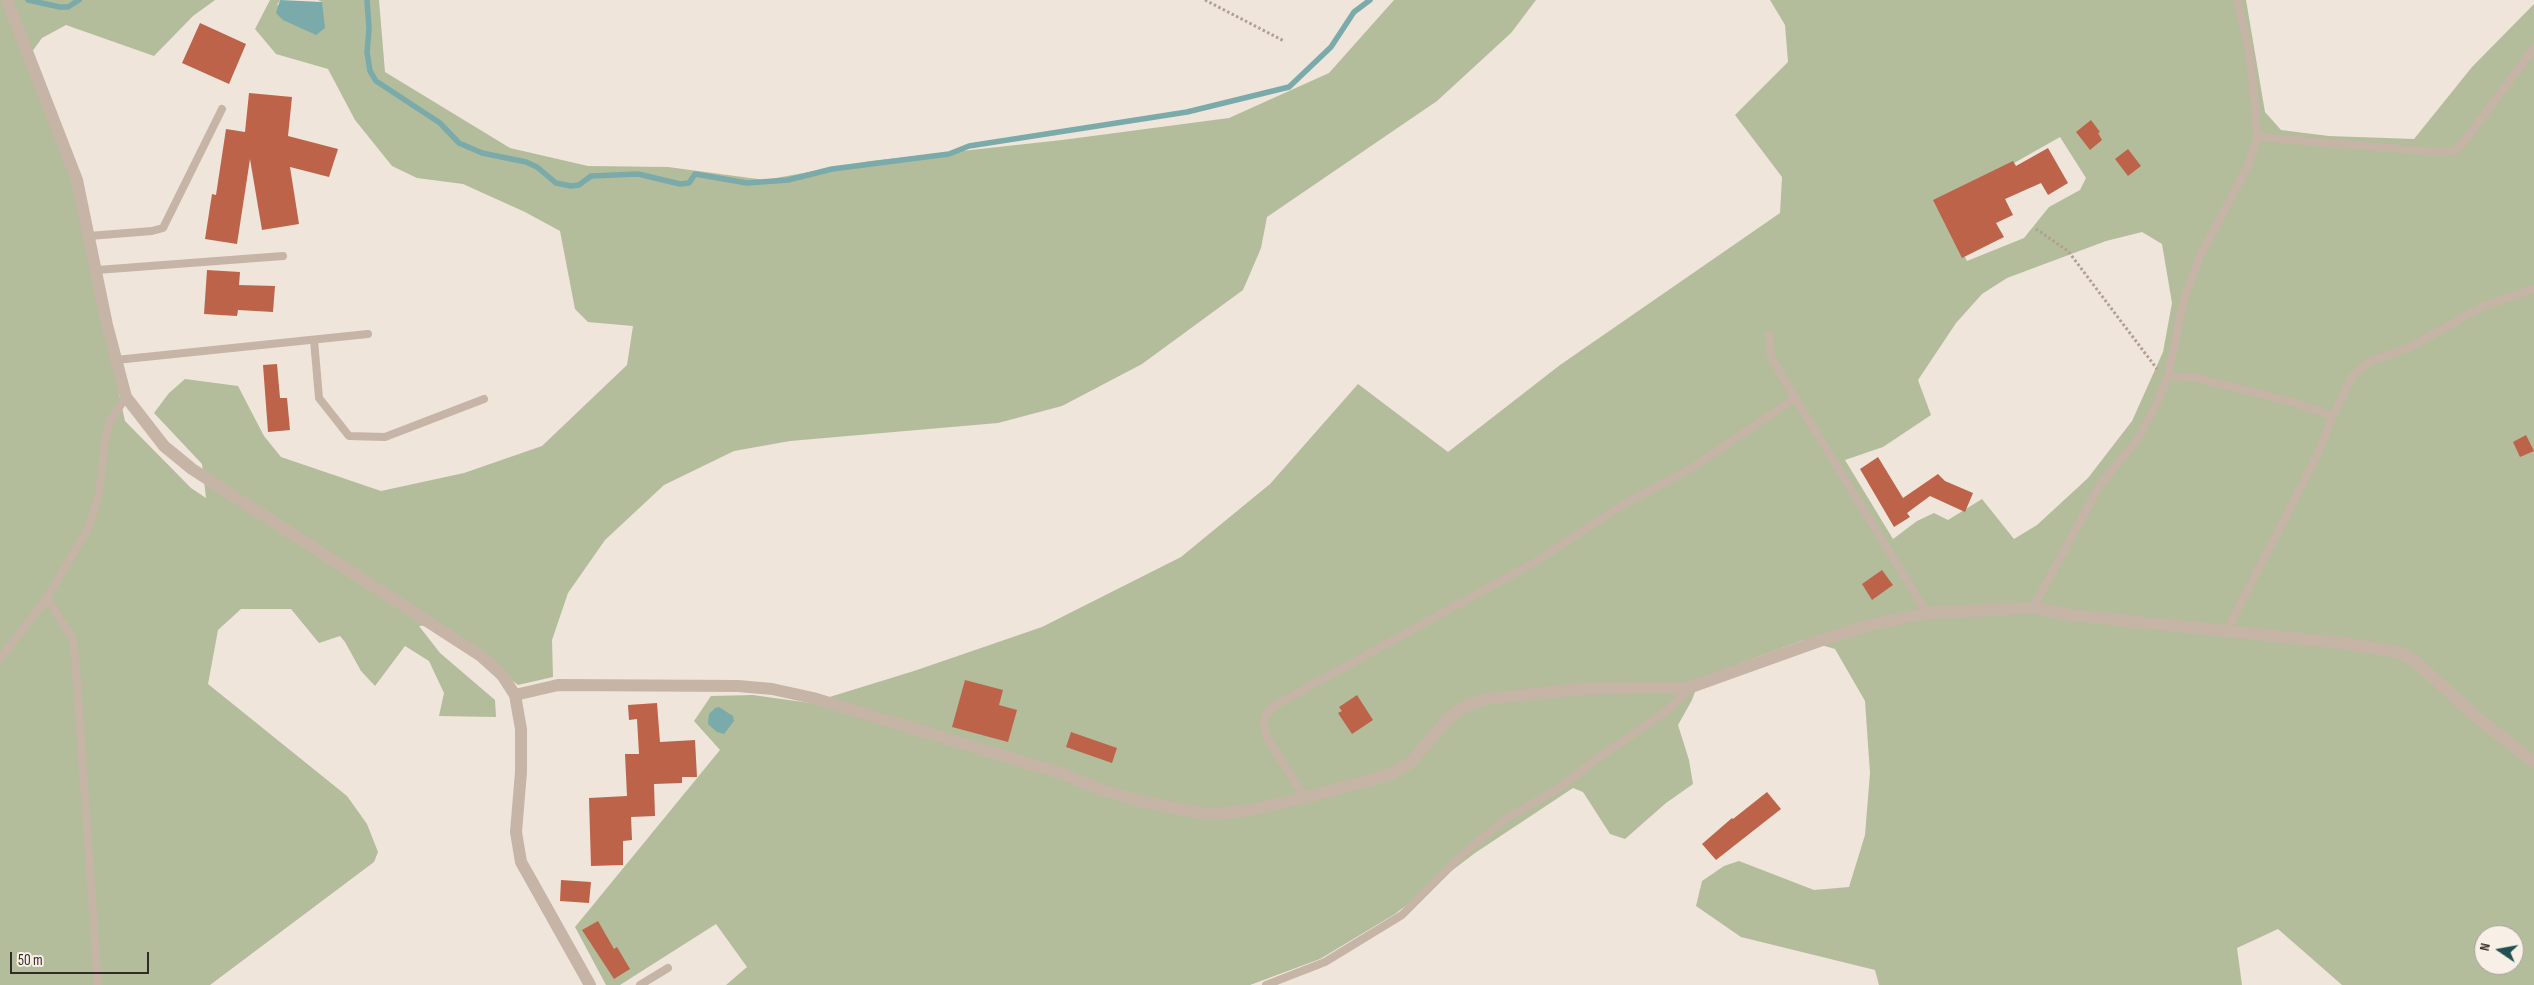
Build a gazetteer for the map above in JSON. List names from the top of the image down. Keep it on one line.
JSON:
{"scale_bar":"50 m","north":"left"}
